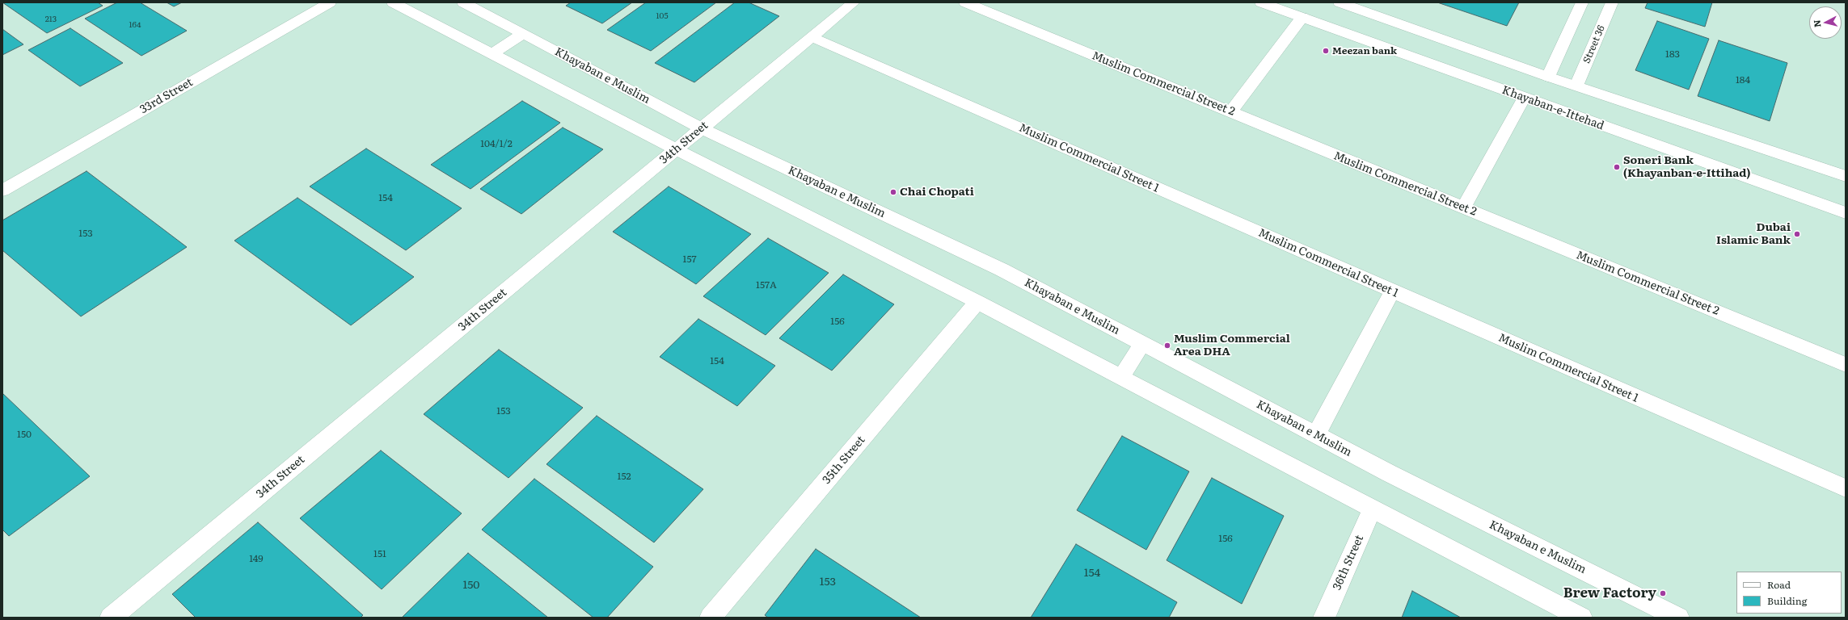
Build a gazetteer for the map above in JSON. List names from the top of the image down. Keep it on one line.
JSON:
{"streets":{"street":["Street 36","Khayaban e Muslim","Muslim Commercial Street 2","33rd Street","Khayaban-e-Ittehad","34th Street","Muslim Commercial Street 1","35th Street","36th Street"]},"crossings":[["Khayaban e Muslim","34th Street"],["34th Street","Muslim Commercial Street 1"]],"places":["Meezan bank","Soneri Bank (Khayanban-e-Ittihad)","Chai Chopati","Dubai Islamic Bank","Muslim Commercial Area DHA","Brew Factory"],"house_numbers":["105","213","164","183","184","104/1/2","154","153","157","157A","156","154","153","150","152","156","151","149","154","153","150"],"legend":["Road","Building"],"north":"left"}
